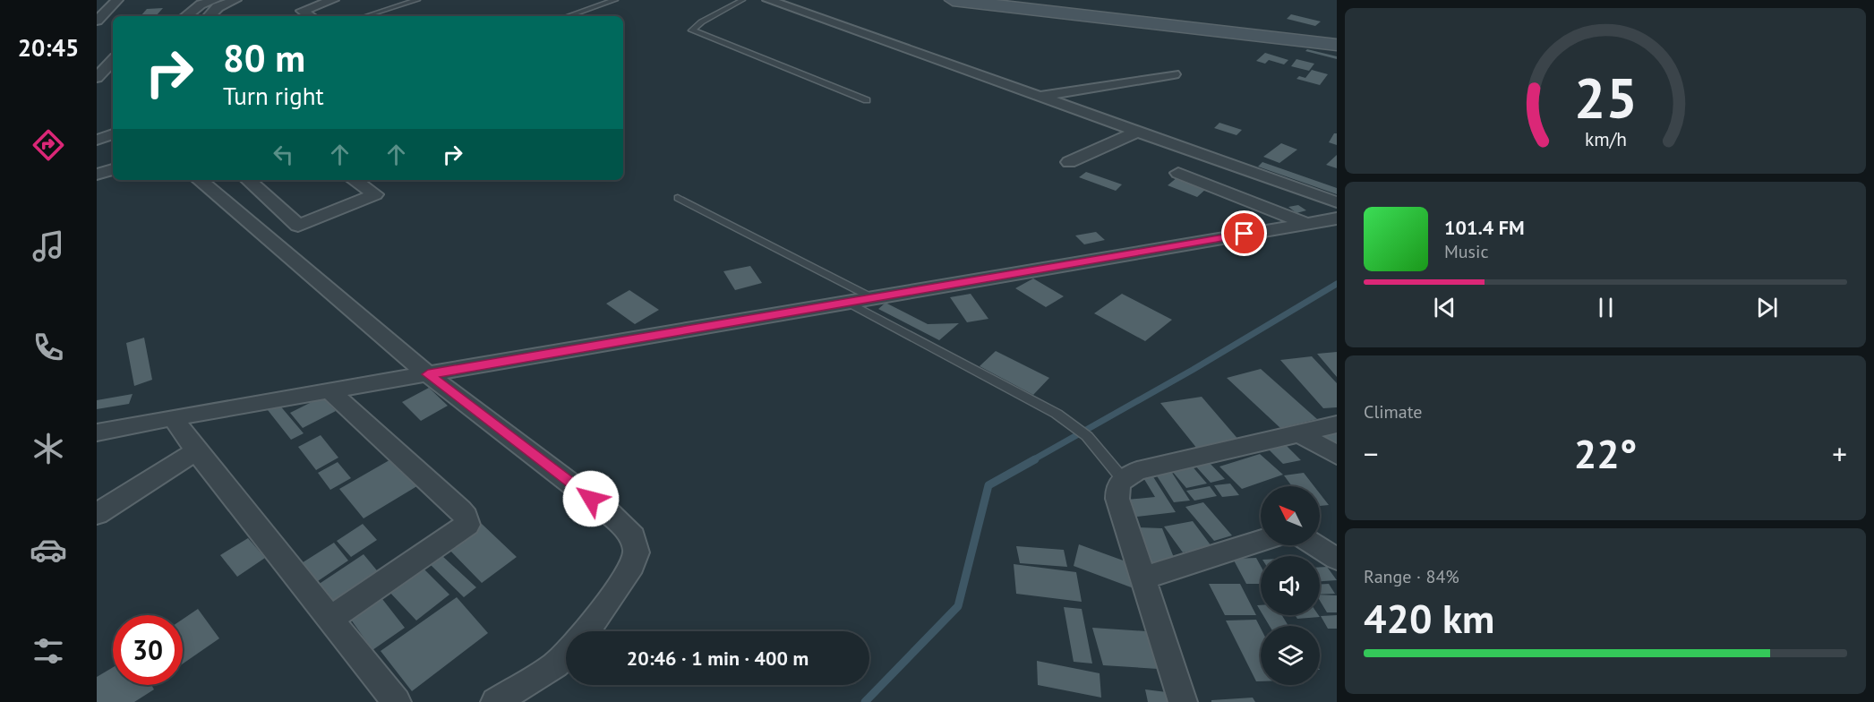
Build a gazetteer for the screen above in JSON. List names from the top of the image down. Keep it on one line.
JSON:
{"north":"top left","page":{"tabs":"20:45","turn":["80 m","Turn right"],"song":["101.4 FM","Music"],"tile":["Climate",["Range · 84%","420 km"]],"heat":["−","22°","+"],"limit":"30","trip":"20:46 · 1 min · 400 m","gauge":["25","km/h"]}}
